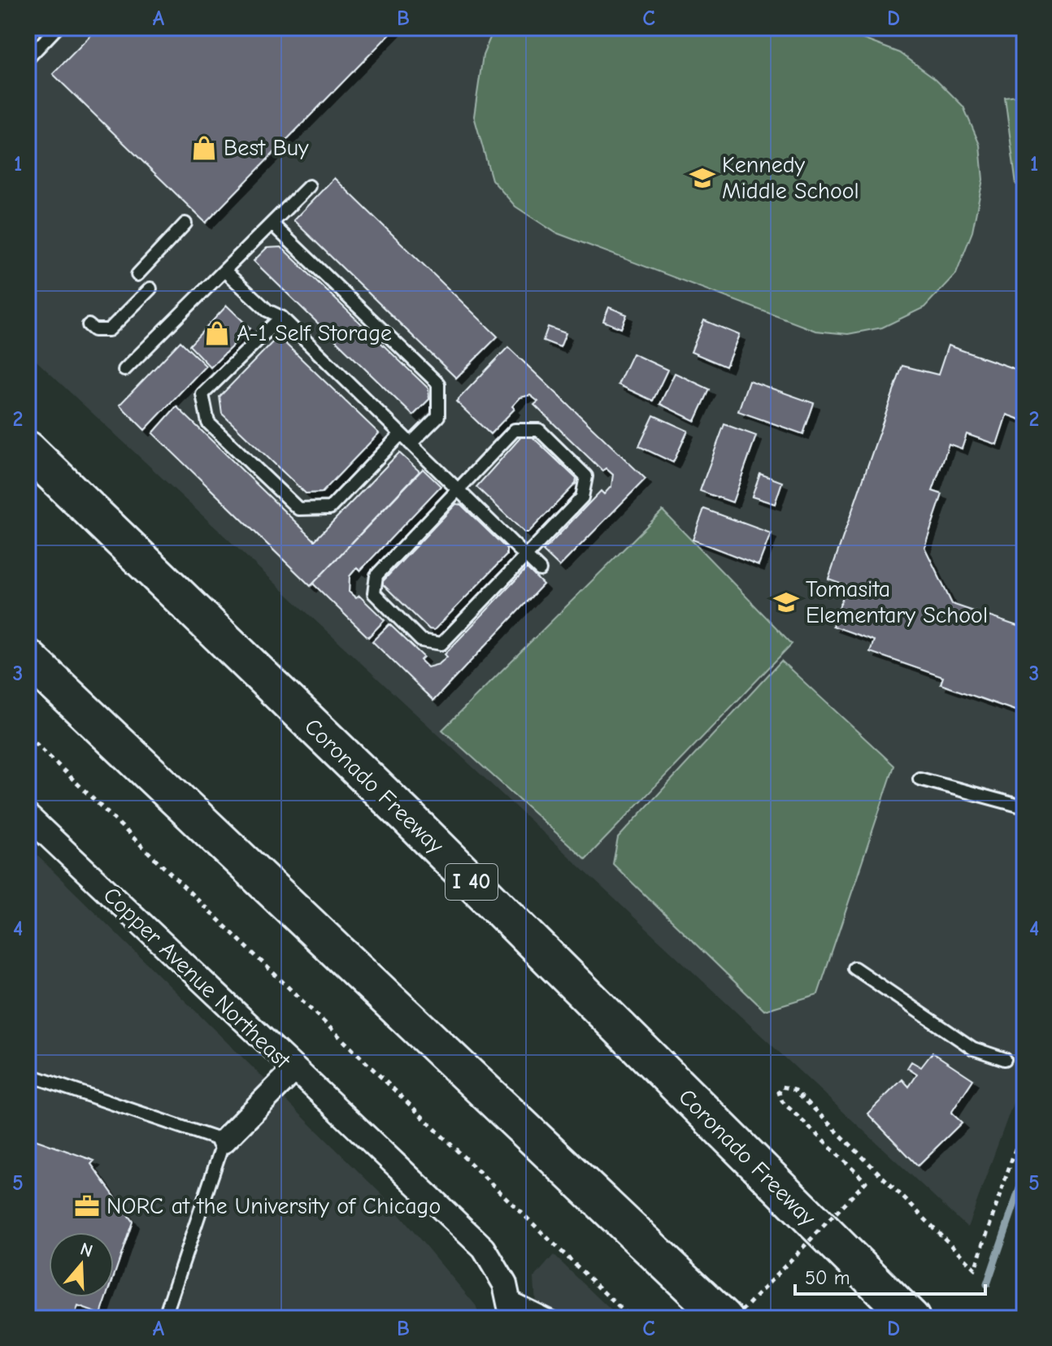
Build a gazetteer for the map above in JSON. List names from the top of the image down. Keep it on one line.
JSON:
{"streets":{"highway":["Coronado Freeway","I 40"],"street":["Copper Avenue Northeast"]},"places":{"shop":["Best Buy","A-1 Self Storage"],"school or university":["Kennedy Middle School","Tomasita Elementary School"],"office":["NORC at the University of Chicago"]},"scale_bar":"50 m","north":"top","grid":{"columns":["A","B","C","D"],"rows":["1","2","3","4","5"]}}
